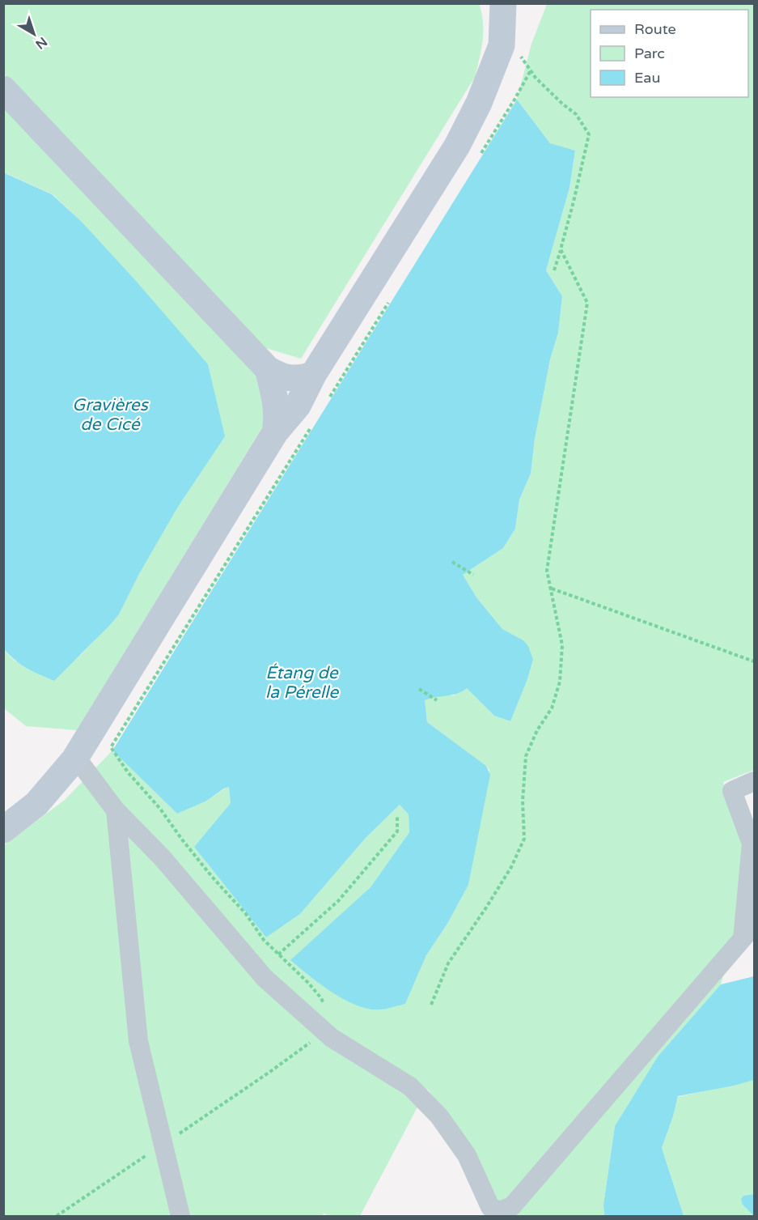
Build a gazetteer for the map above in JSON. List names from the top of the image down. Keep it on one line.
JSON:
{"water":["Gravières de Cicé","Étang de la Pérelle"],"legend":["Route","Parc","Eau"],"north":"bottom right"}
